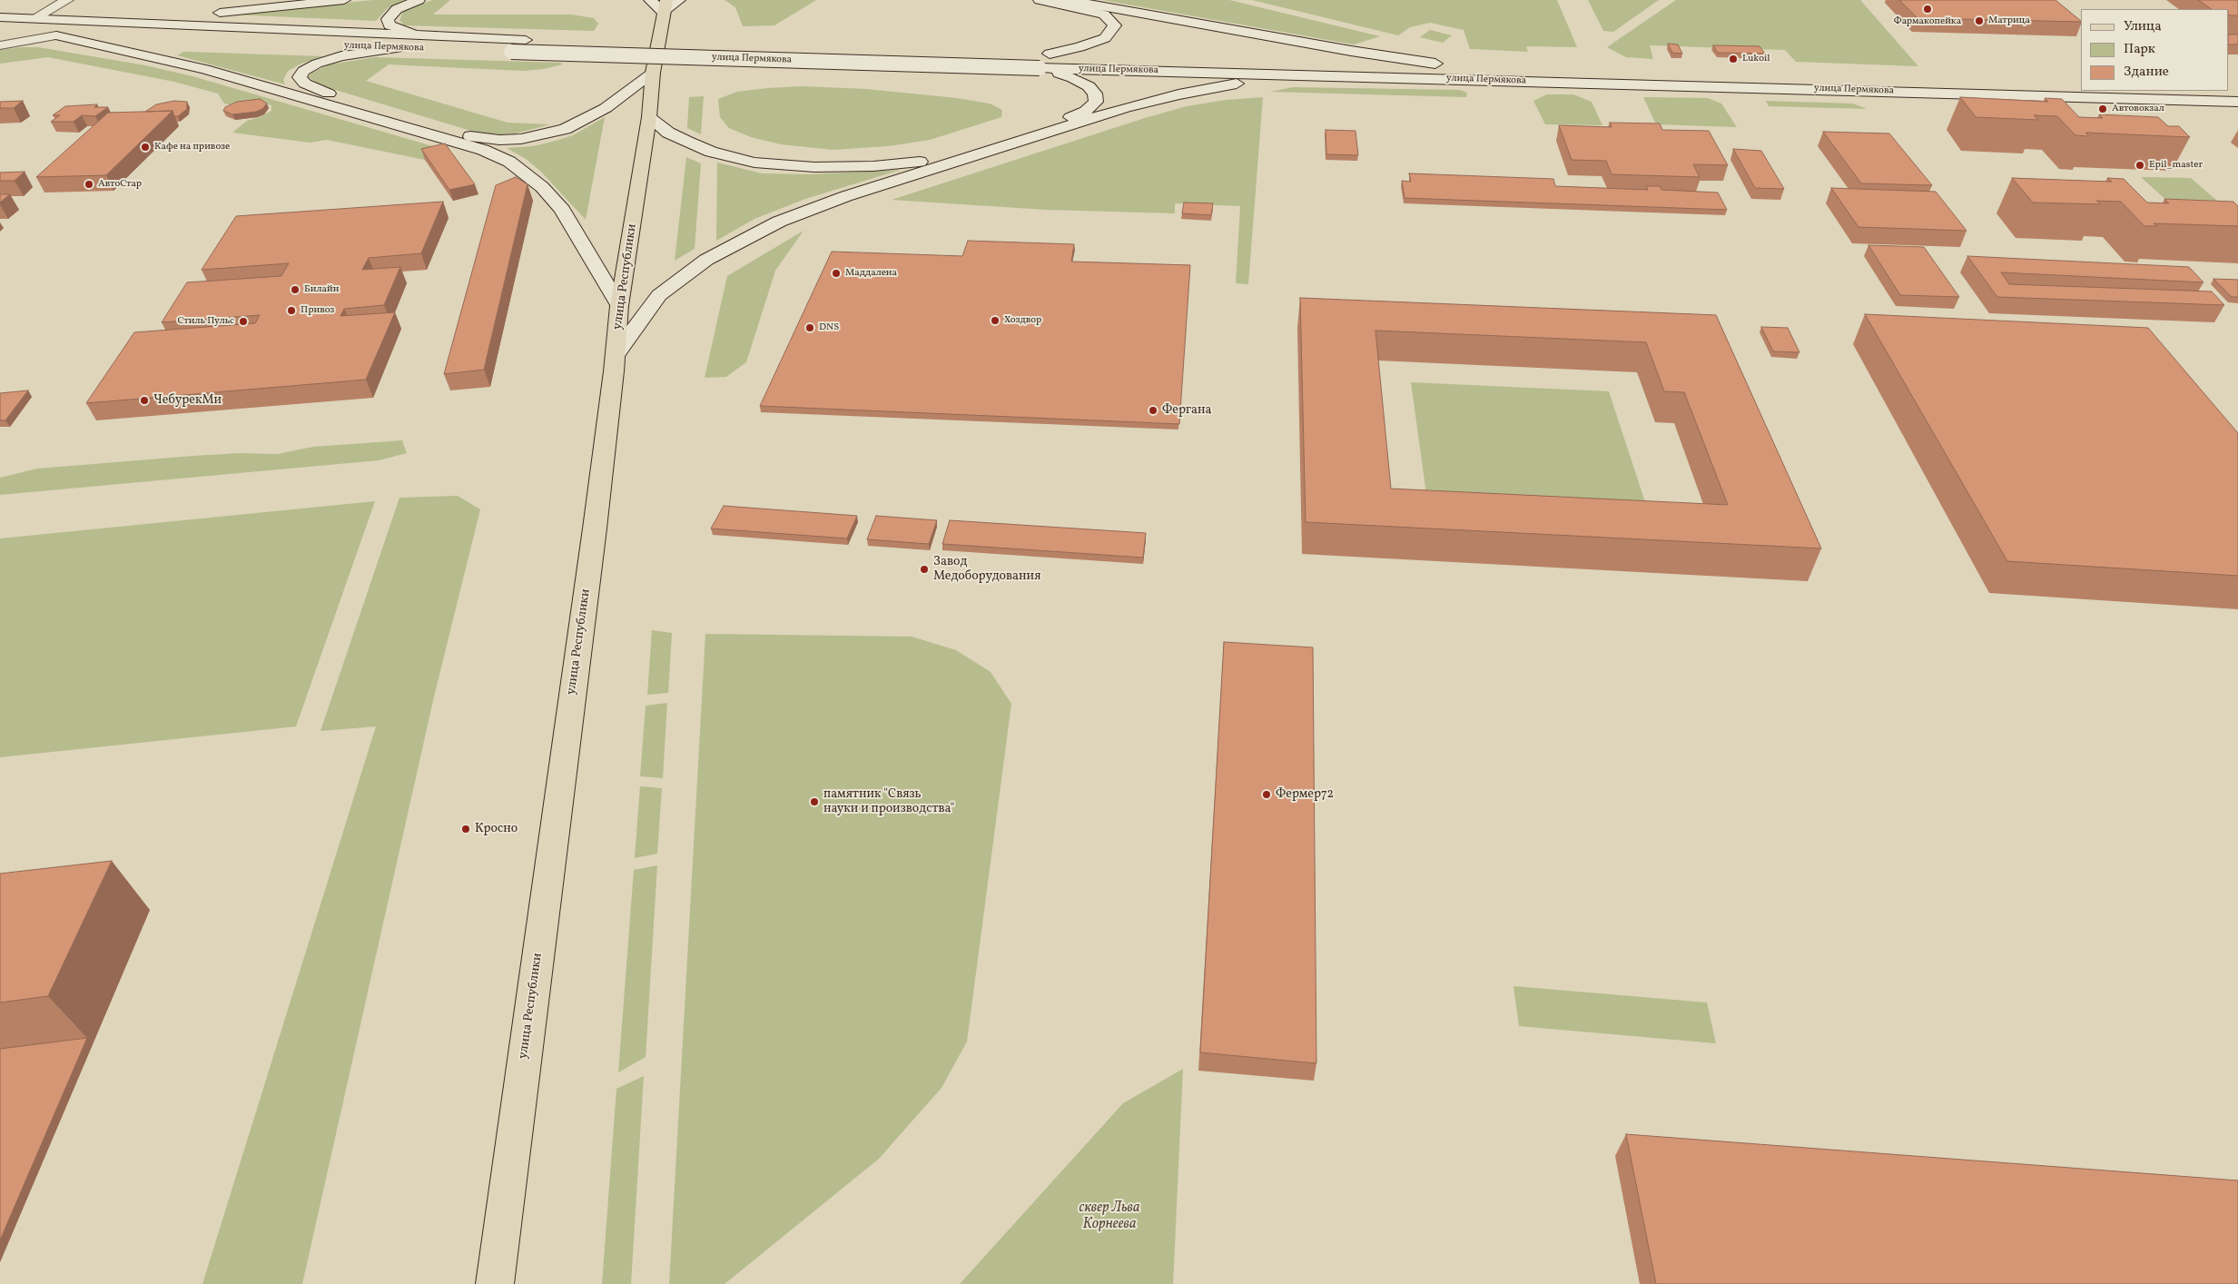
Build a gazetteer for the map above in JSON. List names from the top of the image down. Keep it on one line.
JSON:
{"streets":{"main road":["улица Пермякова","улица Республики"]},"parks":["сквер Льва Корнеева"],"places":["Фармакопейка","Матрица","Lukoil","Автовокзал","Кафе на привозе","Epil_master","АвтоСтар","Маддалена","Билайн","Привоз","Хоздвор","Стиль Пульс","DNS","ЧебурекМи","Фергана","Завод Медоборудования","Фермер72","памятник \"Связь науки и производства\"","Кросно"],"legend":["Улица","Парк","Здание"]}
